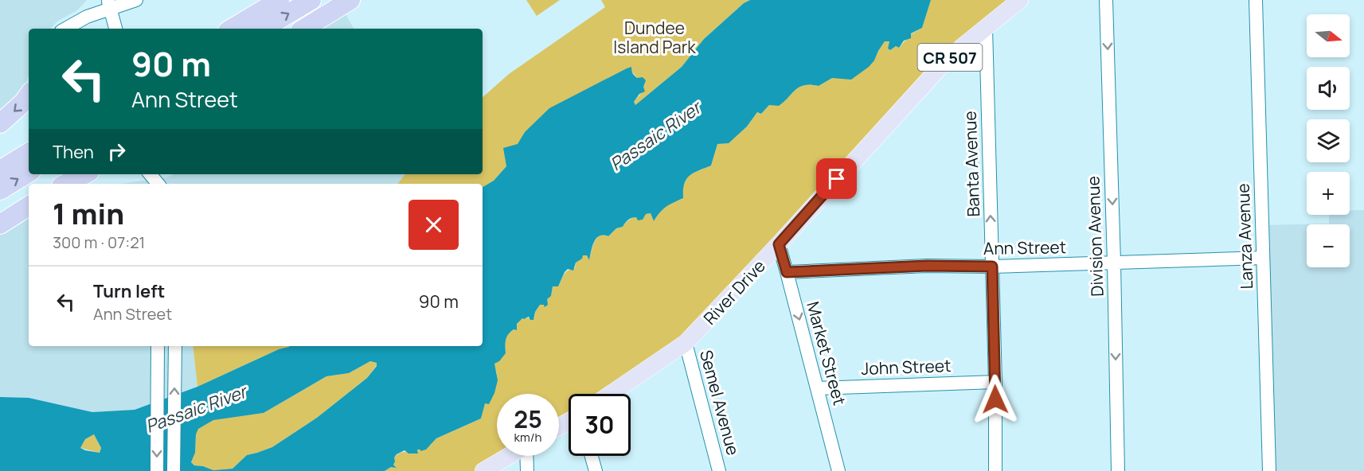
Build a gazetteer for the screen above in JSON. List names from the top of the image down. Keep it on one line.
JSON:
{"streets":{"main road":["CR 507","River Drive"],"street":["Banta Avenue","Division Avenue","Lanza Avenue","Ann Street","Market Street","John Street","Semel Avenue"]},"crossings":[["Banta Avenue","Ann Street"],["Banta Avenue","River Drive"],["Banta Avenue","John Street"],["Division Avenue","Ann Street"],["Lanza Avenue","Ann Street"],["Ann Street","Market Street"],["River Drive","Market Street"],["River Drive","Semel Avenue"],["Market Street","John Street"]],"one_way":["Banta Avenue","Division Avenue","Market Street"],"water":["Passaic River"],"parks":["Dundee Island Park"],"north":"right","page":{"map_buttons":["+","−"],"turn":["90 m","Ann Street"],"then":"Then","heading":["1 min","300 m · 07:21"],"list":[{"name":"Turn left","note":"Ann Street","value":"90 m"}],"speed":"25 km/h","limit":"30"}}
